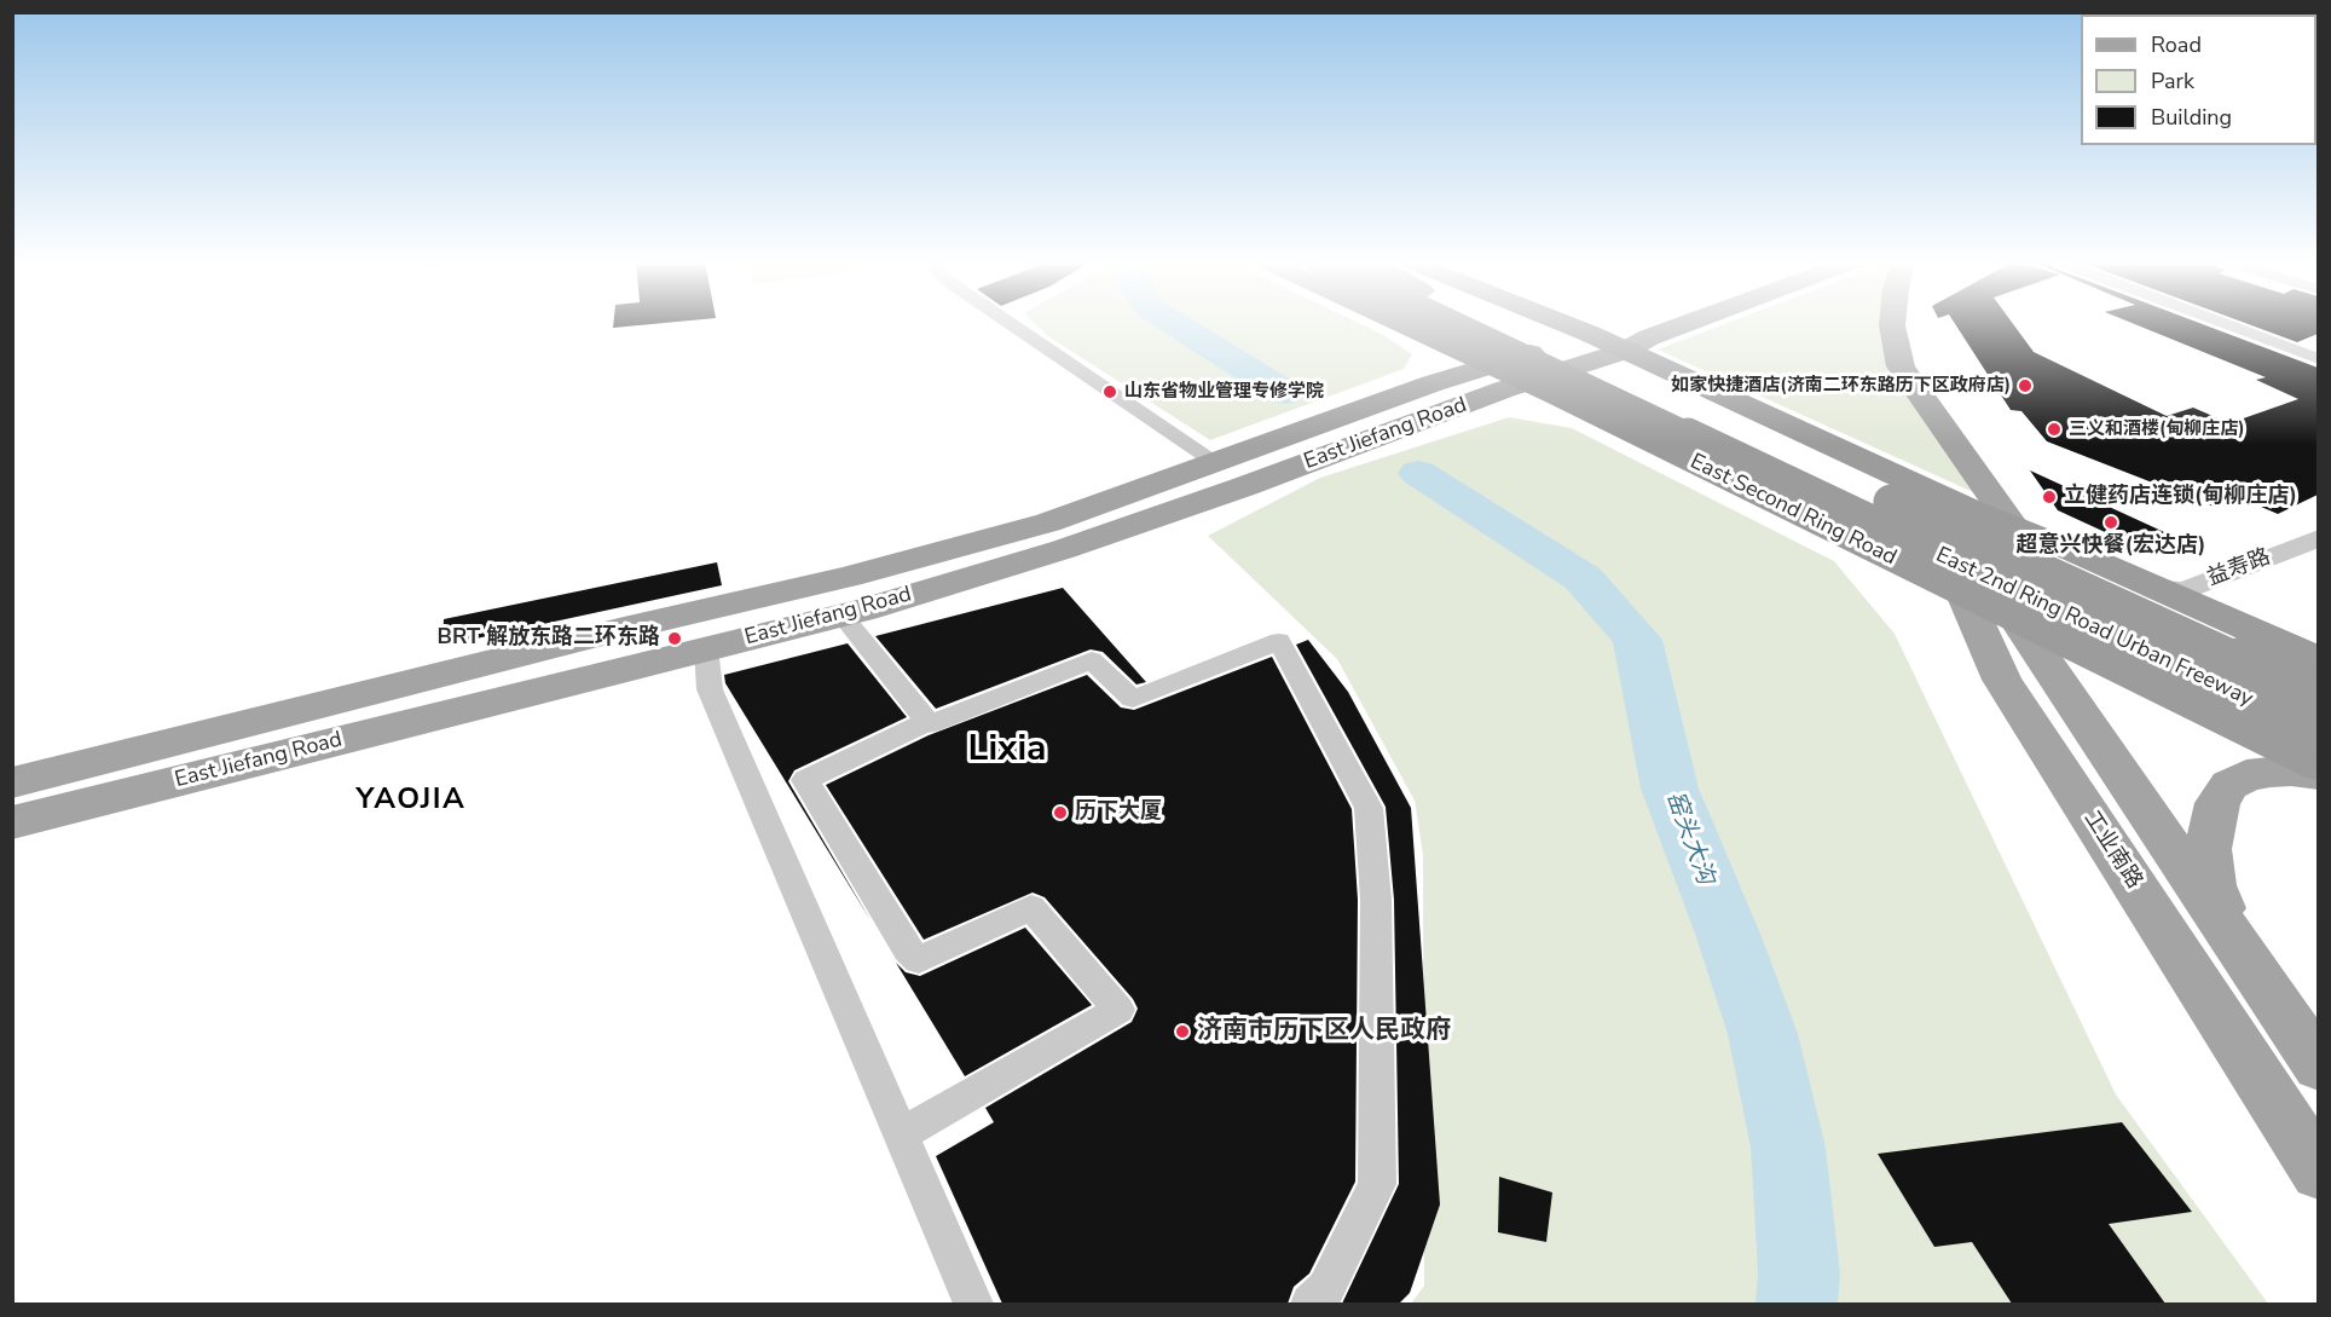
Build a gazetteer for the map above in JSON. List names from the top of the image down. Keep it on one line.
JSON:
{"streets":{"highway":["East Second Ring Road","East 2nd Ring Road Urban Freeway"],"main road":["East Jiefang Road","工业南路"],"street":["益寿路"]},"crossings":[["East Jiefang Road","East Second Ring Road"],["East Second Ring Road","工业南路"]],"districts":["Lixia","YAOJIA"],"water":["窑头大沟"],"places":["如家快捷酒店(济南二环东路历下区政府店)","山东省物业管理专修学院","三义和酒楼(甸柳庄店)","立健药店连锁(甸柳庄店)","超意兴快餐(宏达店)","BRT 解放东路二环东路","历下大厦","济南市历下区人民政府"],"legend":["Road","Park","Building"]}
